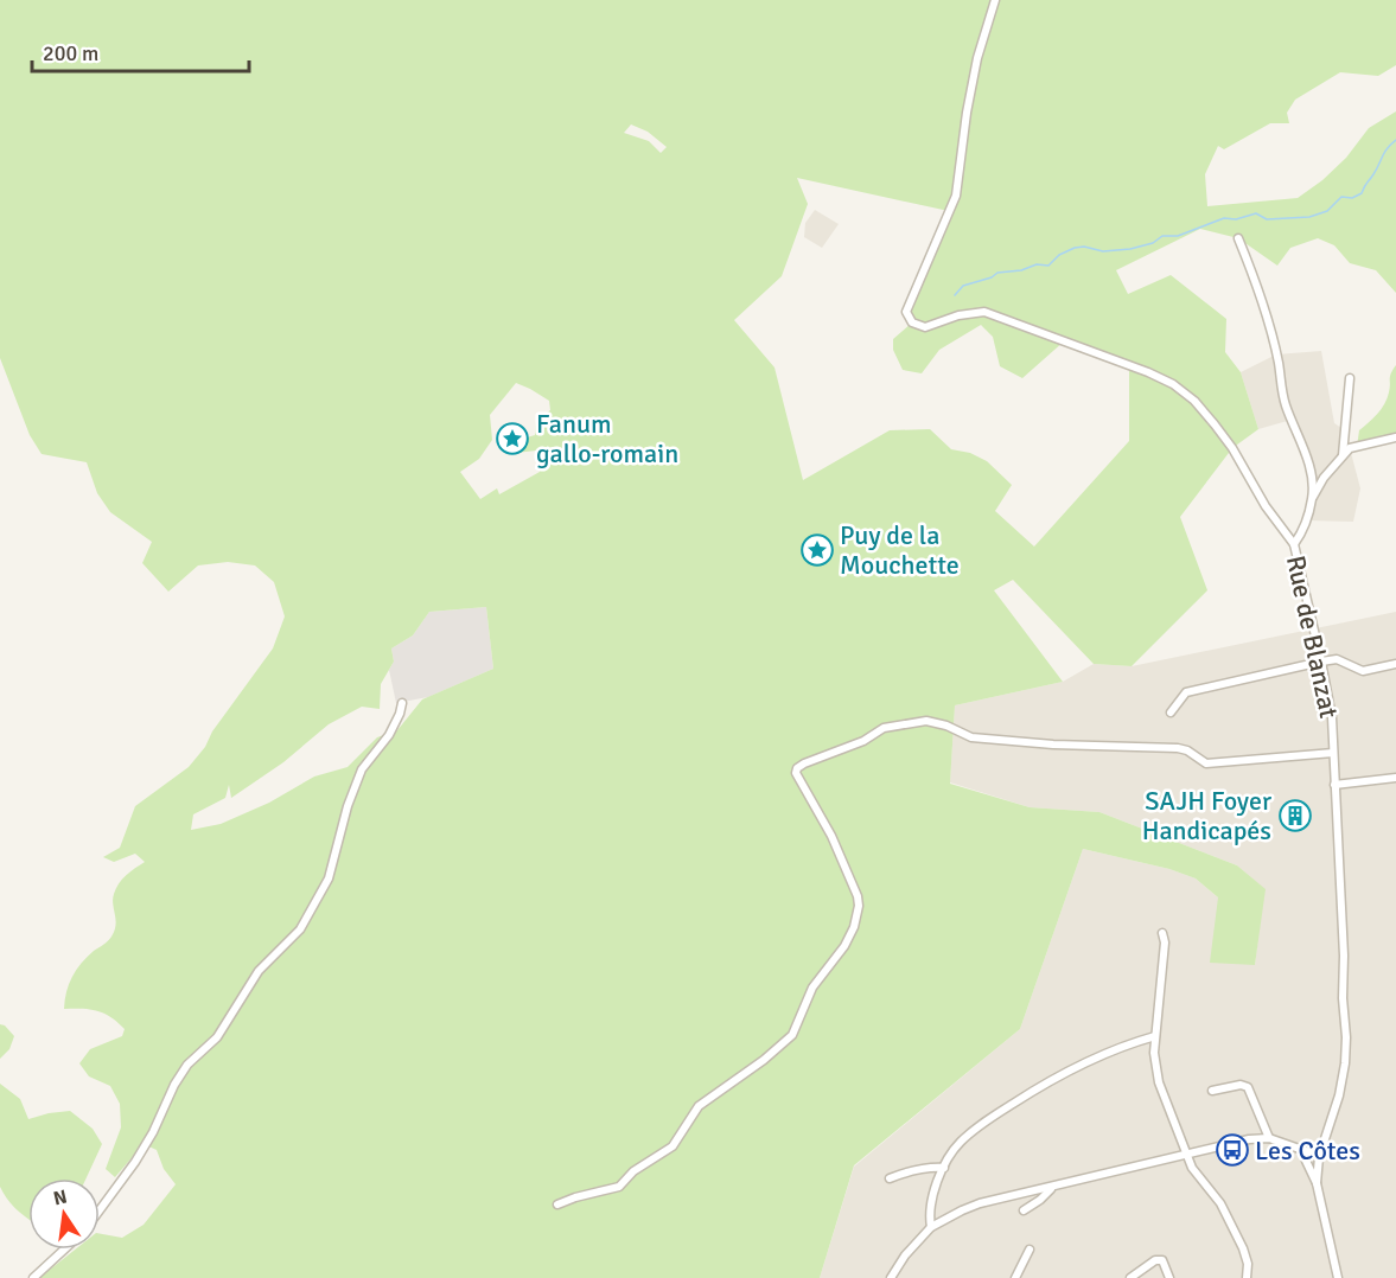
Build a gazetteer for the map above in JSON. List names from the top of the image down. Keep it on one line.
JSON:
{"streets":{"street":["Rue de Blanzat"]},"places":{"place":["Fanum gallo-romain","Puy de la Mouchette"],"building":["SAJH Foyer Handicapés"],"bus stop":["Les Côtes"]},"scale_bar":"200 m","north":"top"}
